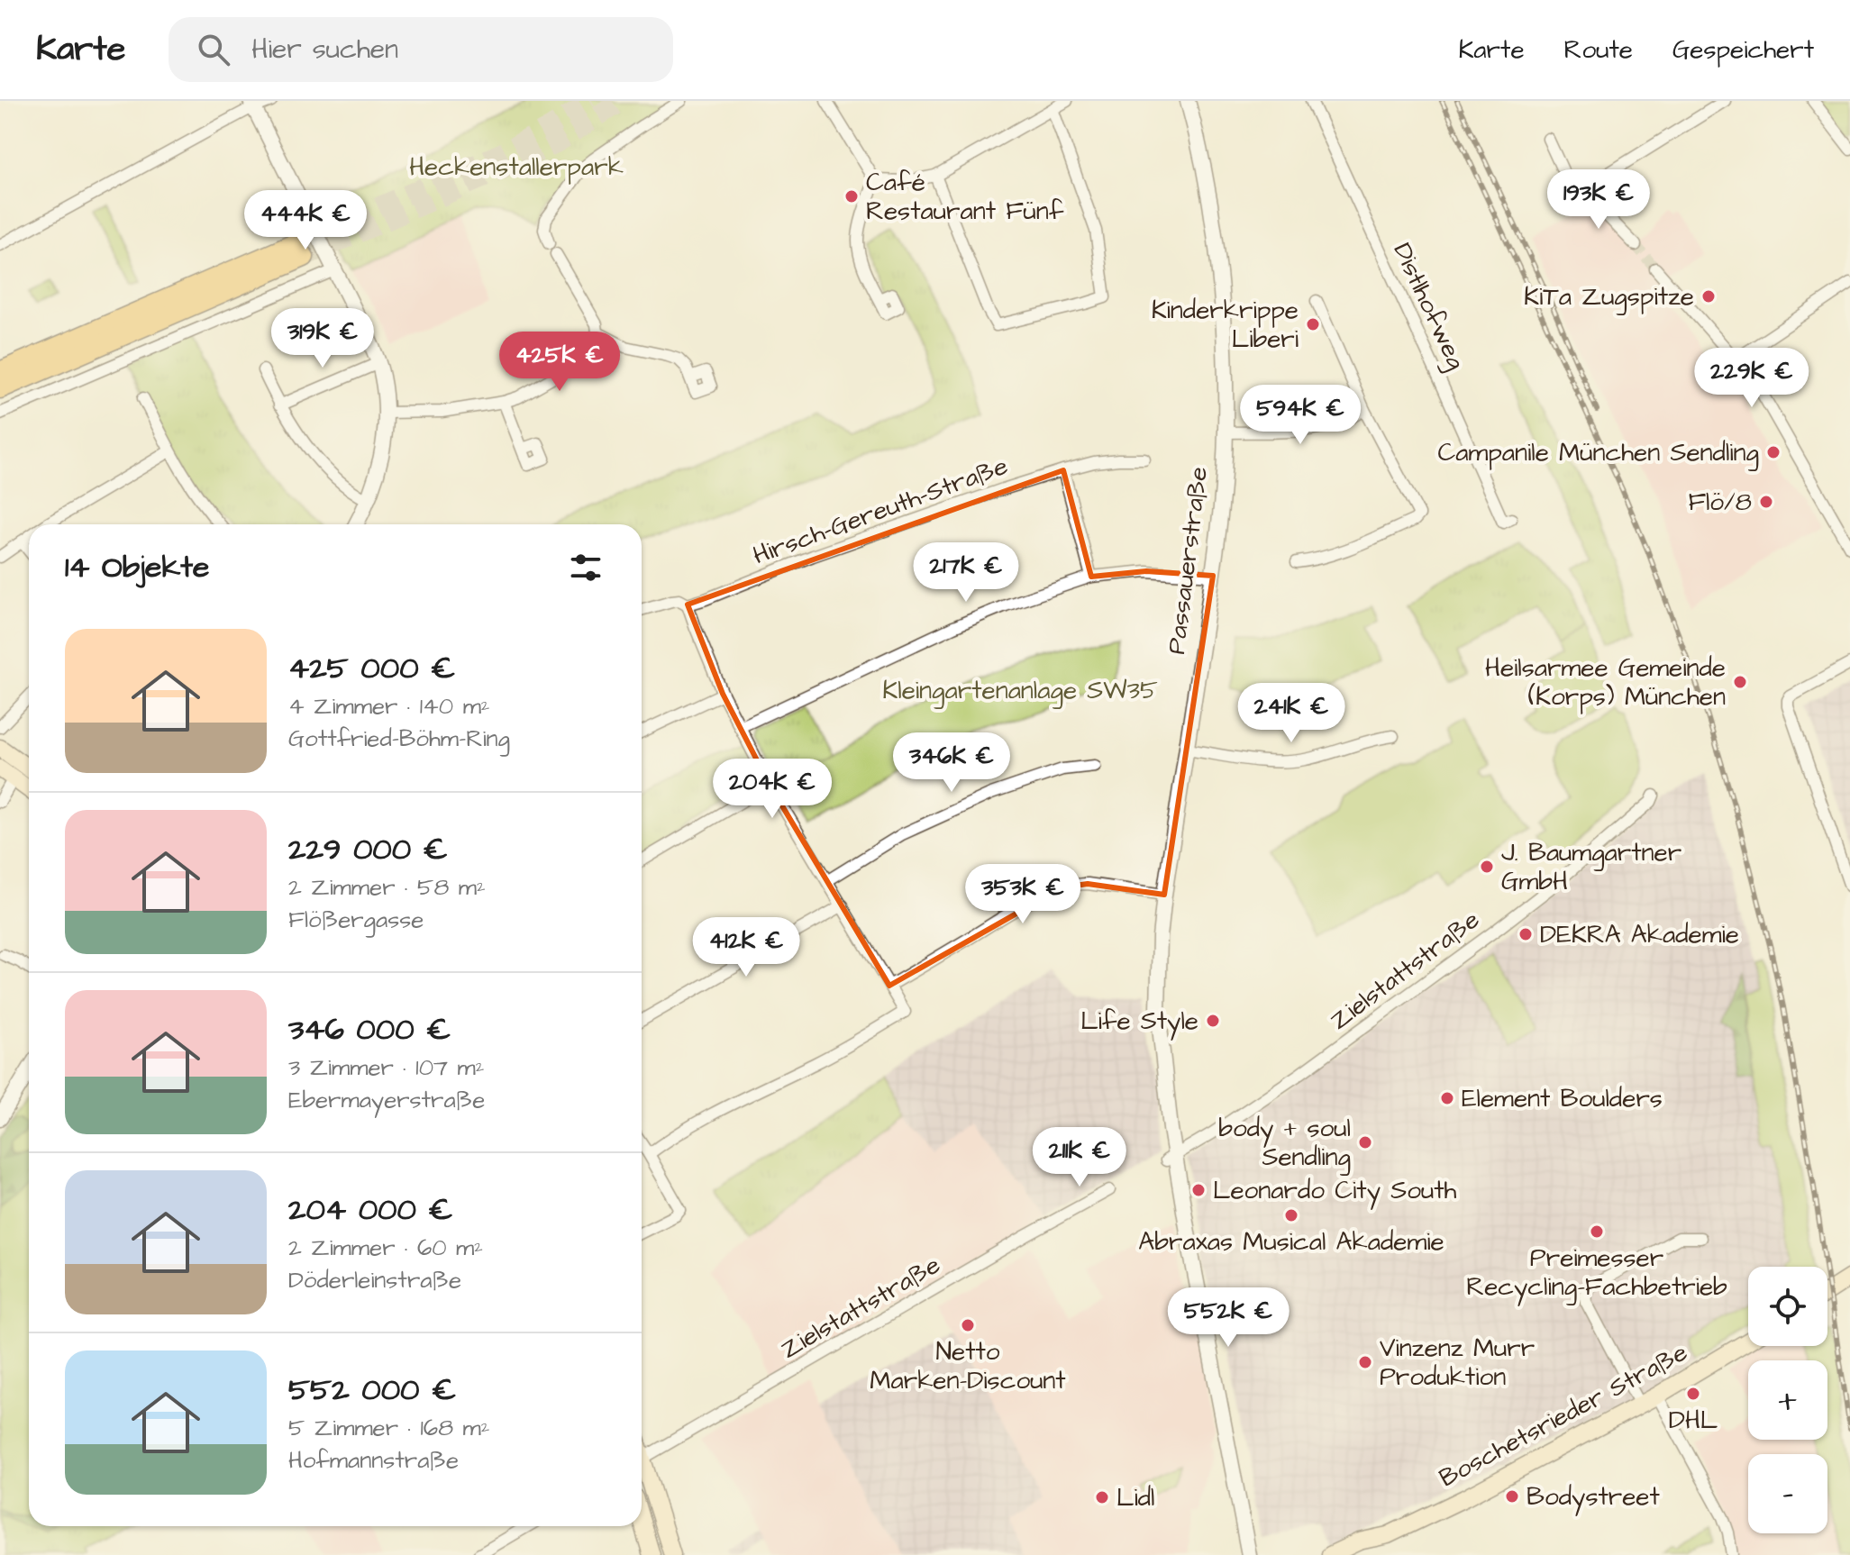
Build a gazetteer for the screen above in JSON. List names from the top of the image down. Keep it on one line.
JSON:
{"streets":{"main road":["Boschetsrieder Straße"],"street":["Distlhofweg","Hirsch-Gereuth-Straße","Passauerstraße","Zielstattstraße"]},"crossings":[["Passauerstraße","Zielstattstraße"]],"parks":["Heckenstallerpark","Kleingartenanlage SW35"],"places":["Café Restaurant Fünf","KiTa Zugspitze","Kinderkrippe Liberi","Campanile München Sendling","Flö/8","Heilsarmee Gemeinde (Korps) München","J. Baumgartner GmbH","DEKRA Akademie","Life Style","Element Boulders","body + soul Sendling","Leonardo City South","Abraxas Musical Akademie","Preimesser Recycling-Fachbetrieb","Netto Marken-Discount","Vinzenz Murr Produktion","DHL","Bodystreet","Lidl"],"page":{"header":"Karte","search":"Hier suchen","nav":["Karte","Route","Gespeichert"],"price":["193K €","444K €","319K €","425K €","229K €","594K €","217K €","241K €","346K €","204K €","353K €","412K €","211K €","552K €"],"heading":"14 Objekte","list":[{"name":"425 000 €","note":"4 Zimmer · 140 m² · Gottfried-Böhm-Ring"},{"name":"229 000 €","note":"2 Zimmer · 58 m² · Flößergasse"},{"name":"346 000 €","note":"3 Zimmer · 107 m² · Ebermayerstraße"},{"name":"204 000 €","note":"2 Zimmer · 60 m² · Döderleinstraße"},{"name":"552 000 €","note":"5 Zimmer · 168 m² · Hofmannstraße"}],"map_buttons":["+","−"]}}
